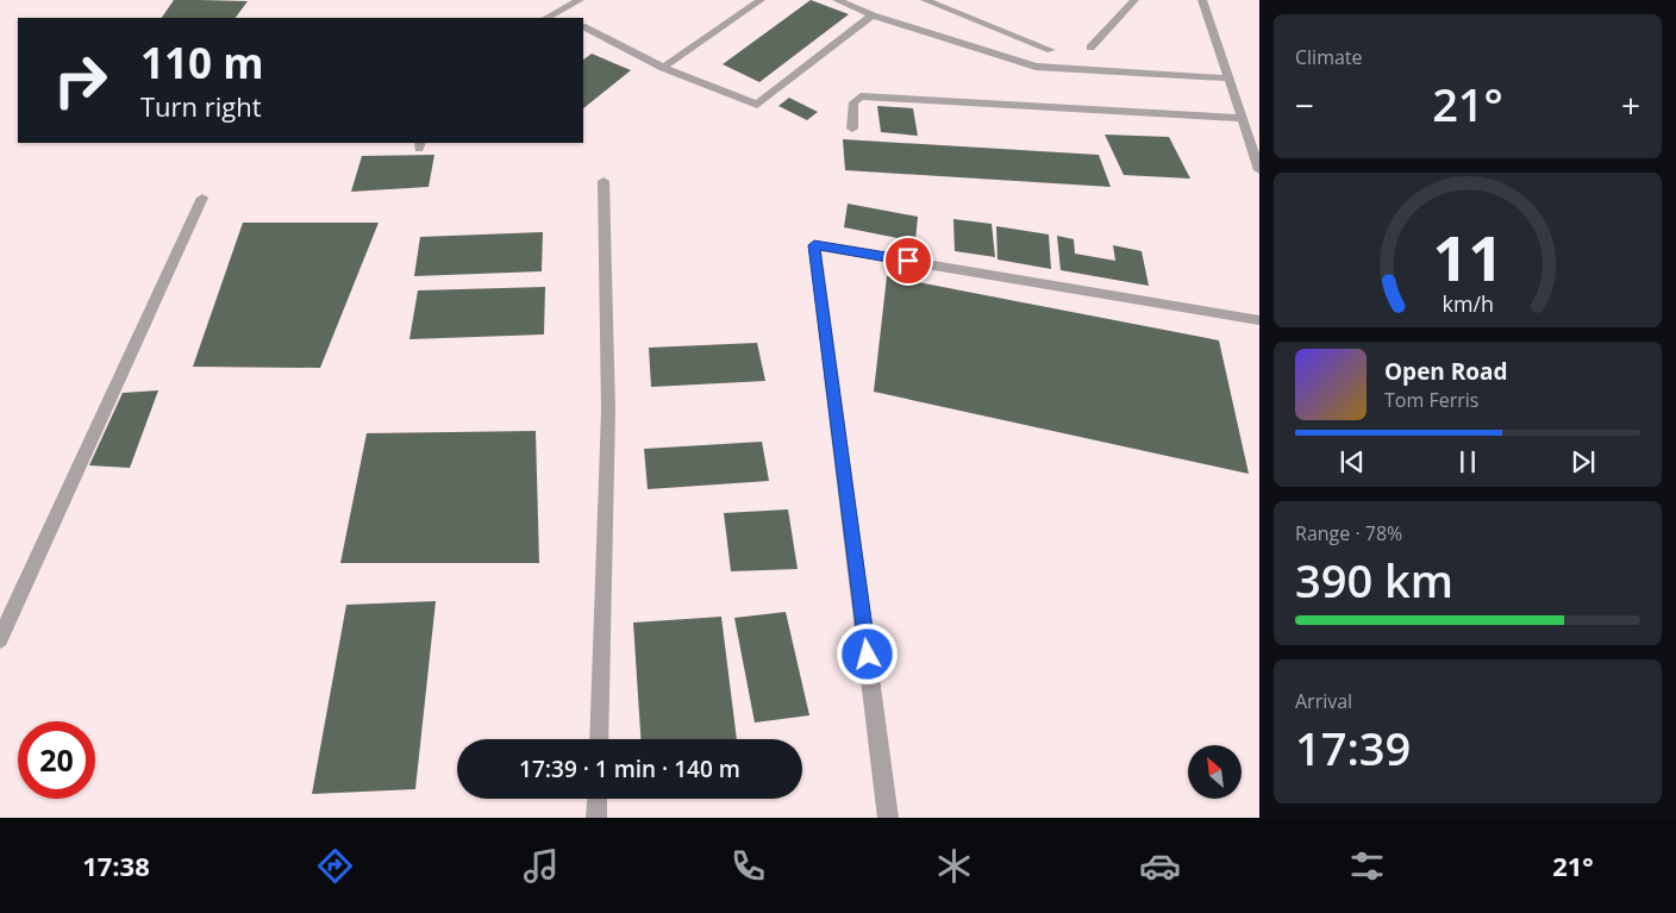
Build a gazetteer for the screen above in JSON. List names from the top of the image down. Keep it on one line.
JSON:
{"north":"top left","page":{"tile":["Climate",["Range · 78%","390 km"],["Arrival","17:39"]],"turn":["110 m","Turn right"],"heat":["−","21°","+"],"song":["Open Road","Tom Ferris"],"limit":"20","trip":"17:39 · 1 min · 140 m","tabs":["17:38","21°"],"gauge":["11","km/h"]}}
